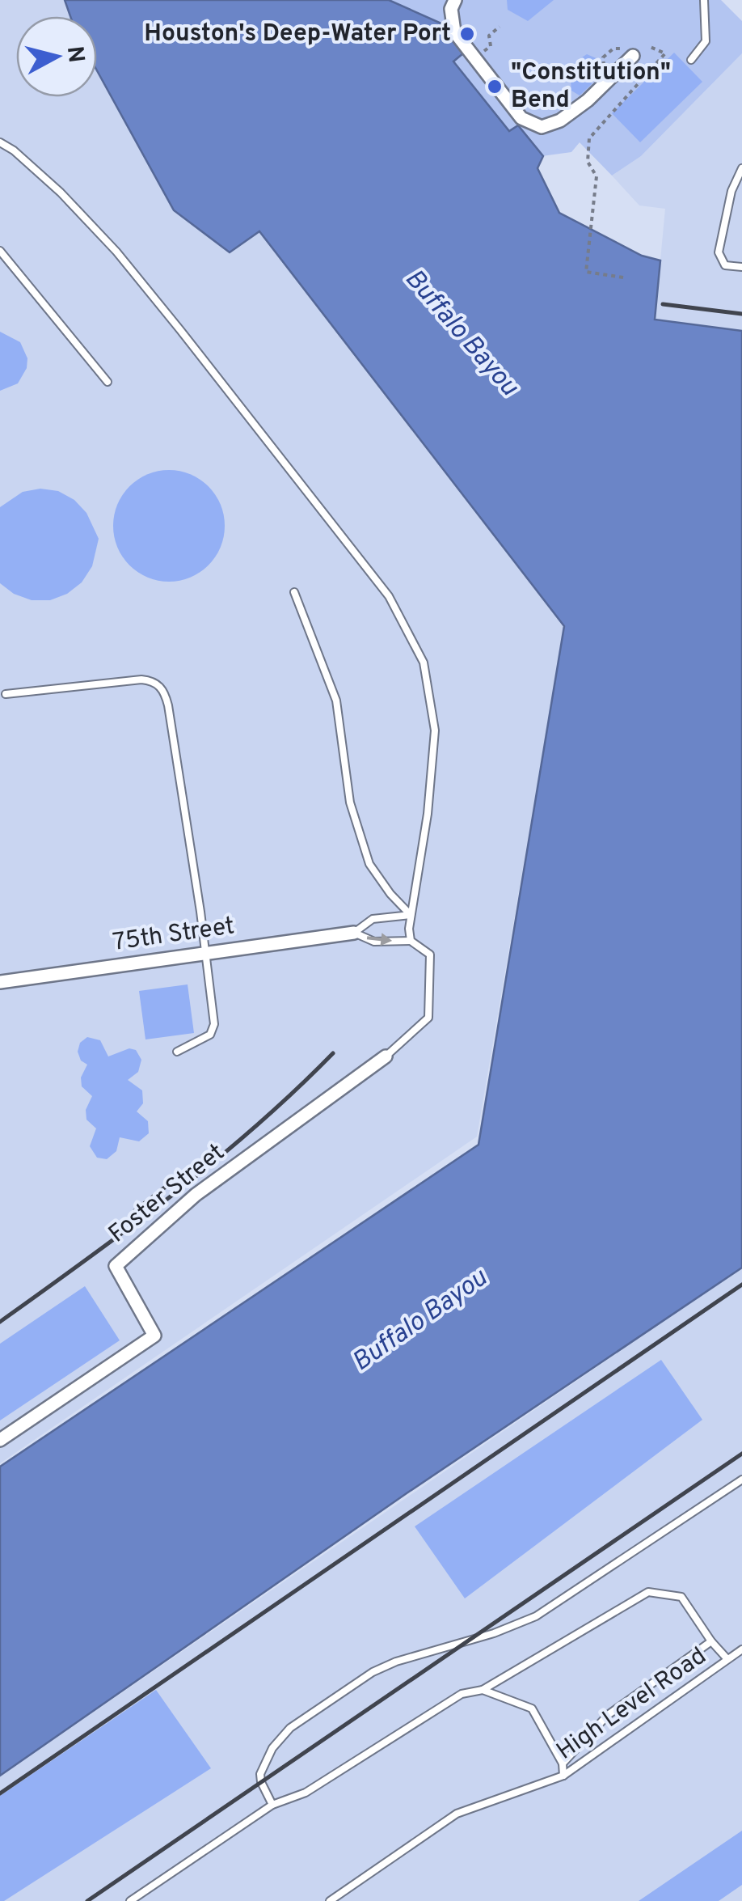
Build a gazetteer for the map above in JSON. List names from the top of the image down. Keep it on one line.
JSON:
{"streets":{"street":["75th Street","Foster Street"],"lane":["High Level Road"]},"water":["Buffalo Bayou"],"places":["Houston's Deep-Water Port","\"Constitution\" Bend"],"north":"right"}
